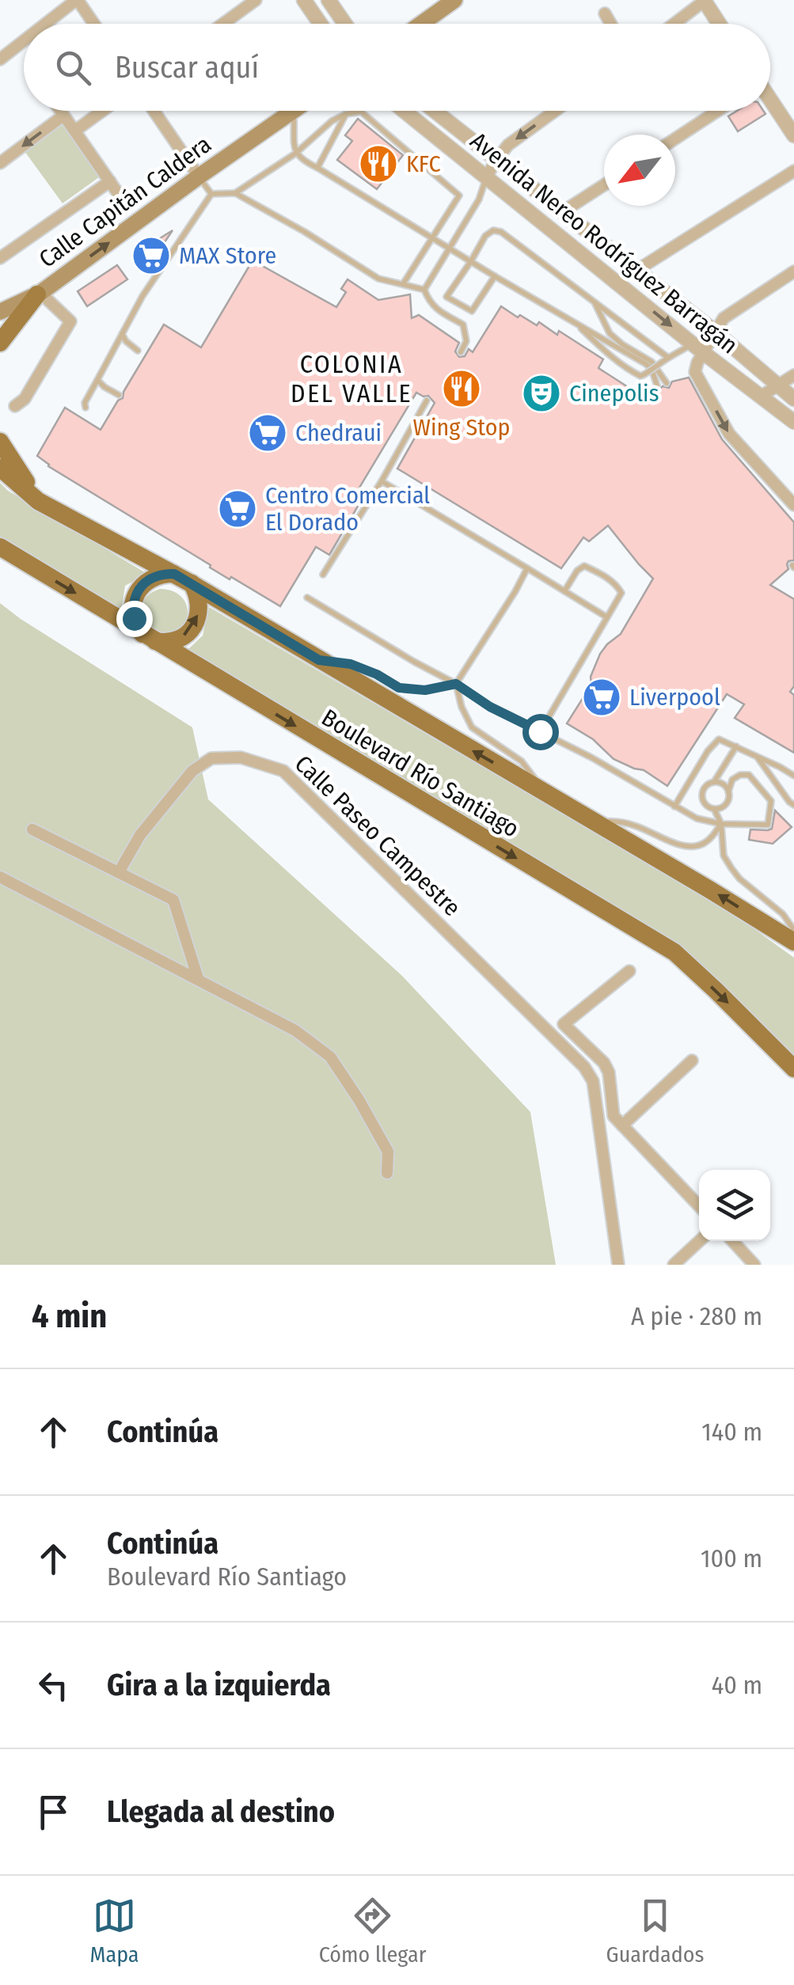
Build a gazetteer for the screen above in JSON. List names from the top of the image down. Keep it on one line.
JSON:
{"streets":{"main road":["Calle Capitán Caldera","Boulevard Río Santiago"],"street":["Avenida Nereo Rodríguez Barragán","Calle Paseo Campestre"]},"one_way":["Calle Capitán Caldera"],"districts":["COLONIA DEL VALLE"],"places":{"restaurant":["KFC","Wing Stop"],"supermarket":["MAX Store","Chedraui","Centro Comercial El Dorado","Liverpool"],"theatre":["Cinepolis"]},"north":"bottom left","page":{"search":"Buscar aquí","heading":["4 min","A pie · 280 m"],"list":[["Continúa","140 m"],["Continúa","Boulevard Río Santiago","100 m"],["Gira a la izquierda","40 m"],"Llegada al destino"],"nav":["Mapa","Cómo llegar","Guardados"]}}
